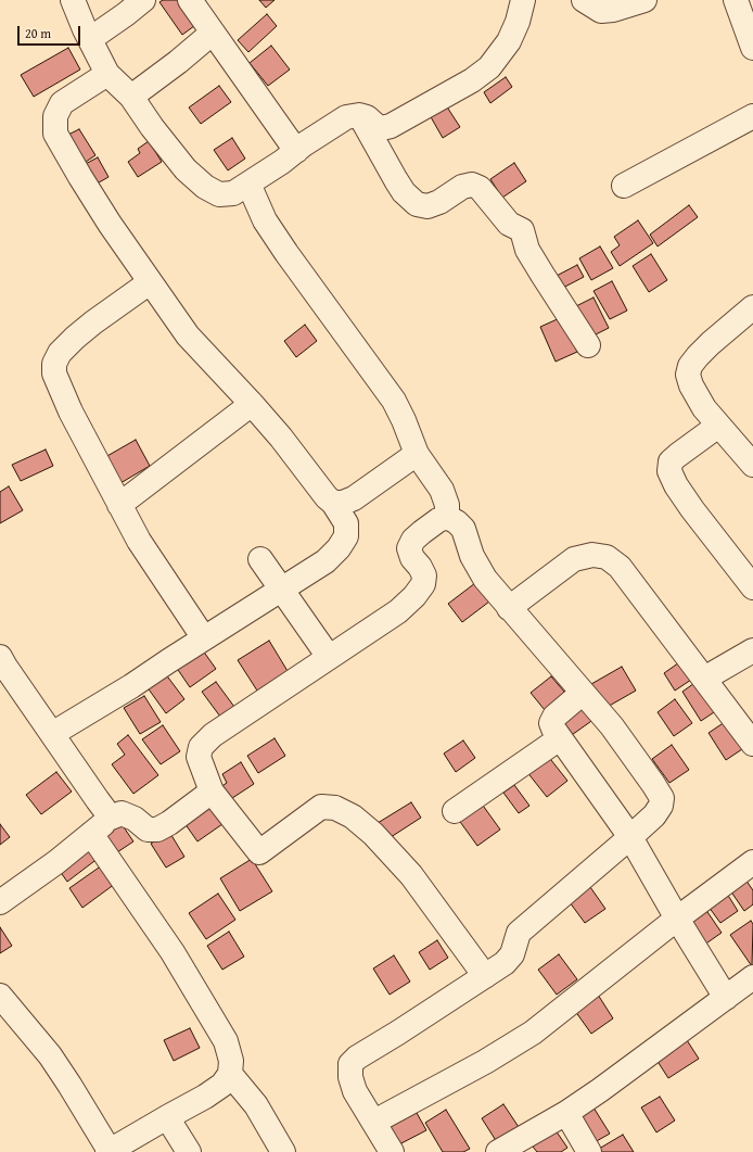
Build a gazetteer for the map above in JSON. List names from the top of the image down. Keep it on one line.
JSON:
{"scale_bar":"20 m"}
